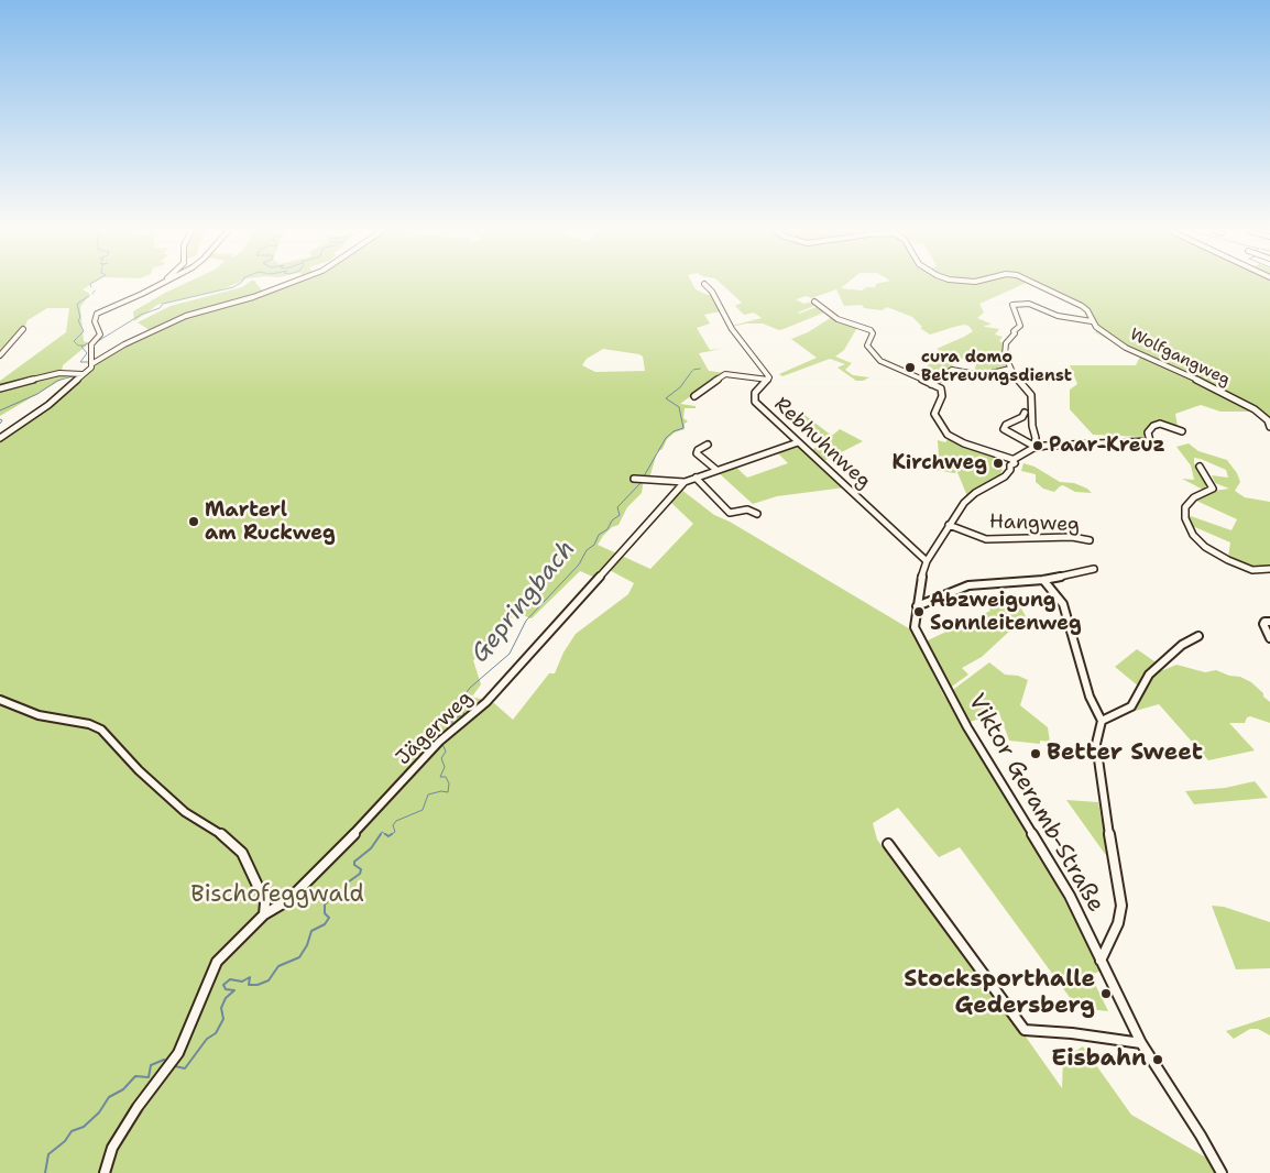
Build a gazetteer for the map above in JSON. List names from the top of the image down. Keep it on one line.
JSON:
{"streets":{"street":["Wolfgangweg","Rebhuhnweg","Hangweg","Jägerweg","Viktor Geramb-Straße"]},"crossings":[["Rebhuhnweg","Jägerweg"],["Rebhuhnweg","Viktor Geramb-Straße"],["Hangweg","Viktor Geramb-Straße"]],"water":["Gepringbach"],"parks":["Bischofeggwald"],"places":["cura domo Betreuungsdienst","Paar-Kreuz","Kirchweg","Marterl am Ruckweg","Abzweigung Sonnleitenweg","Better Sweet","Stocksporthalle Gedersberg","Eisbahn"]}
